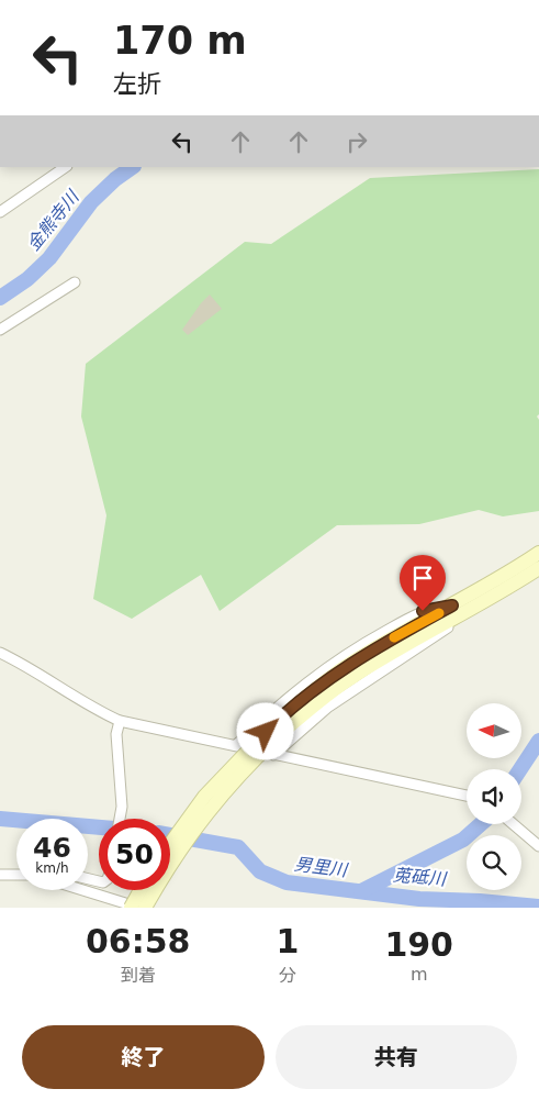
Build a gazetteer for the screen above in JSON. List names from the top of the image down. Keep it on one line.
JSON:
{"water":["金熊寺川","男里川","莵砥川"],"north":"left","page":{"turn":["170 m","左折"],"speed":"46 km/h","limit":"50","eta":["06:58","到着","1","分","190","m"],"buttons":["終了","共有"]}}
